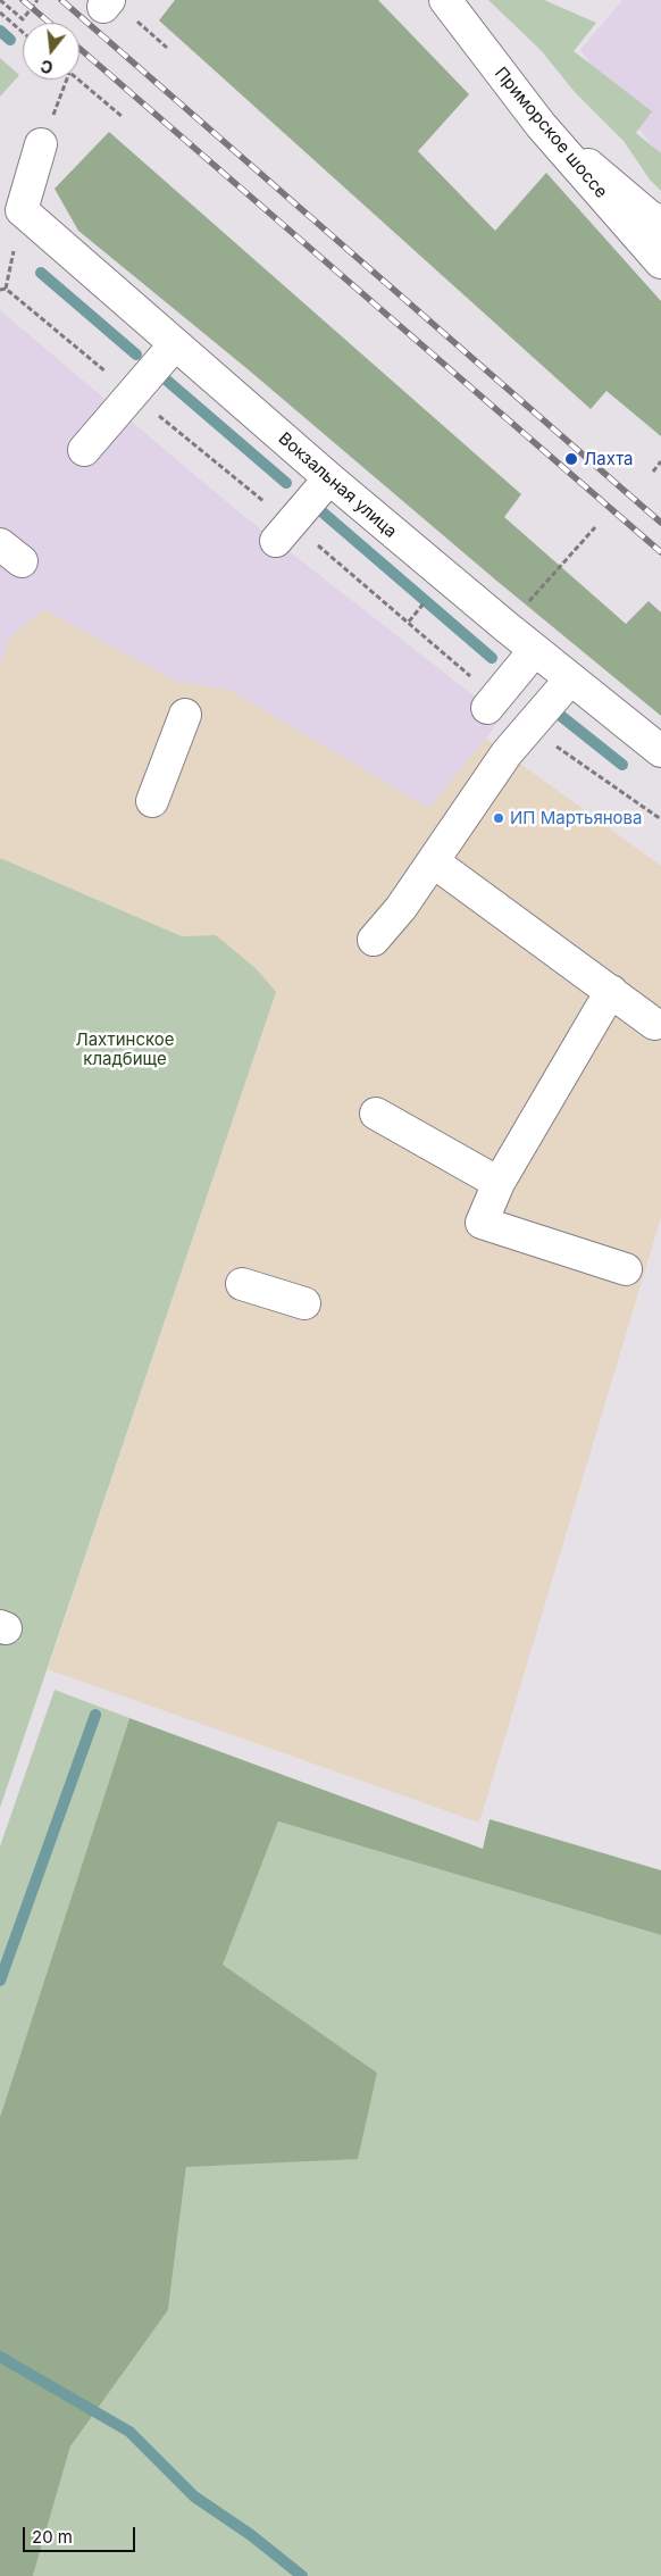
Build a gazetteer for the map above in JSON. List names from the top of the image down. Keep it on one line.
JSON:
{"streets":{"street":["Приморское шоссе","Вокзальная улица"]},"parks":["Лахтинское кладбище"],"places":["Лахта","ИП Мартьянова"],"scale_bar":"20 m","north":"bottom"}
